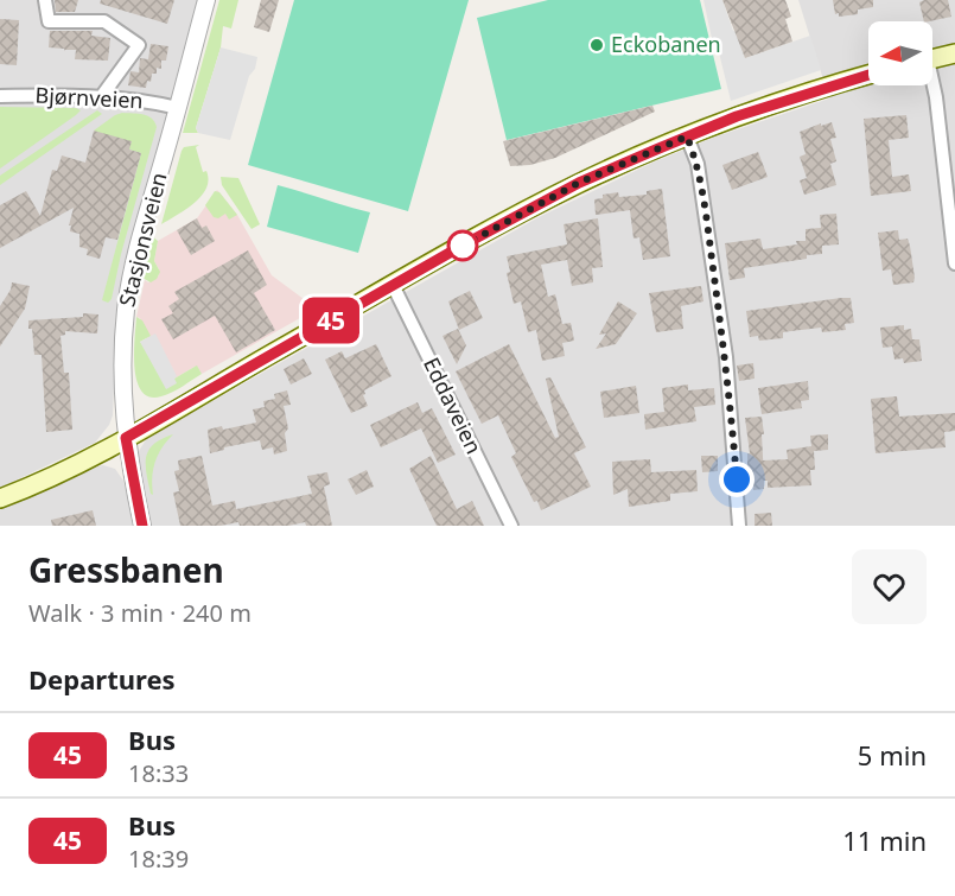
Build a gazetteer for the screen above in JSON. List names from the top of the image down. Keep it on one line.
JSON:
{"streets":{"street":["Bjørnveien","Stasjonsveien","Eddaveien"]},"crossings":[["Bjørnveien","Stasjonsveien"]],"places":["Eckobanen"],"lines":["bus line 45"],"north":"left","page":{"on_map":"45","heading":[["Gressbanen","Walk · 3 min · 240 m"],"Departures"],"list":[{"mark":"45","name":"Bus","note":"18:33","value":"5 min"},{"mark":"45","name":"Bus","note":"18:39","value":"11 min"}]}}
